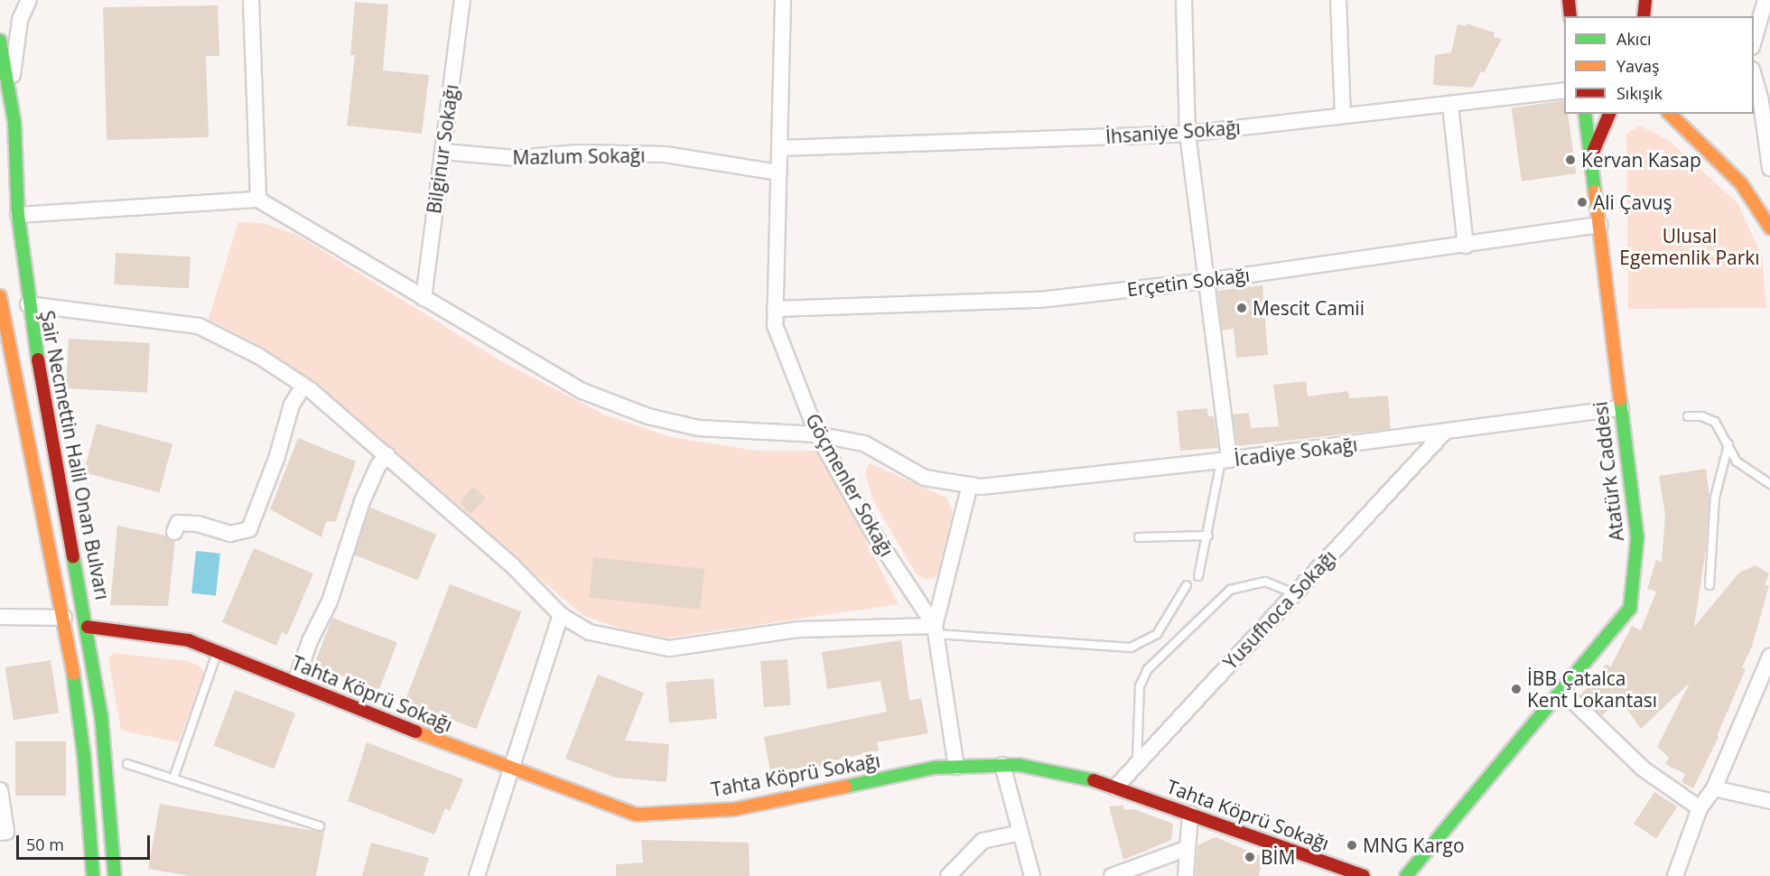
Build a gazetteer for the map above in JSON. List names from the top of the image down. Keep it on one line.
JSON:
{"streets":{"main road":["Şair Necmettin Halil Onan Bulvarı","Atatürk Caddesi","Tahta Köprü Sokağı"],"street":["İhsaniye Sokağı","Bilginur Sokağı","Mazlum Sokağı","Erçetin Sokağı","İcadiye Sokağı","Göçmenler Sokağı","Yusufhoca Sokağı"]},"crossings":[["İhsaniye Sokağı","Göçmenler Sokağı"],["Bilginur Sokağı","Mazlum Sokağı"],["Bilginur Sokağı","İcadiye Sokağı"],["Mazlum Sokağı","Göçmenler Sokağı"],["Erçetin Sokağı","Atatürk Caddesi"],["Erçetin Sokağı","Göçmenler Sokağı"],["İcadiye Sokağı","Atatürk Caddesi"],["İcadiye Sokağı","Göçmenler Sokağı"],["İcadiye Sokağı","Yusufhoca Sokağı"],["Şair Necmettin Halil Onan Bulvarı","Tahta Köprü Sokağı"],["Göçmenler Sokağı","Tahta Köprü Sokağı"],["Yusufhoca Sokağı","Tahta Köprü Sokağı"]],"parks":["Ulusal Egemenlik Parkı"],"places":["Kervan Kasap","Ali Çavuş","Mescit Camii","İBB Çatalca Kent Lokantası","MNG Kargo","BİM"],"legend":["Akıcı","Yavaş","Sıkışık"],"scale_bar":"50 m"}
